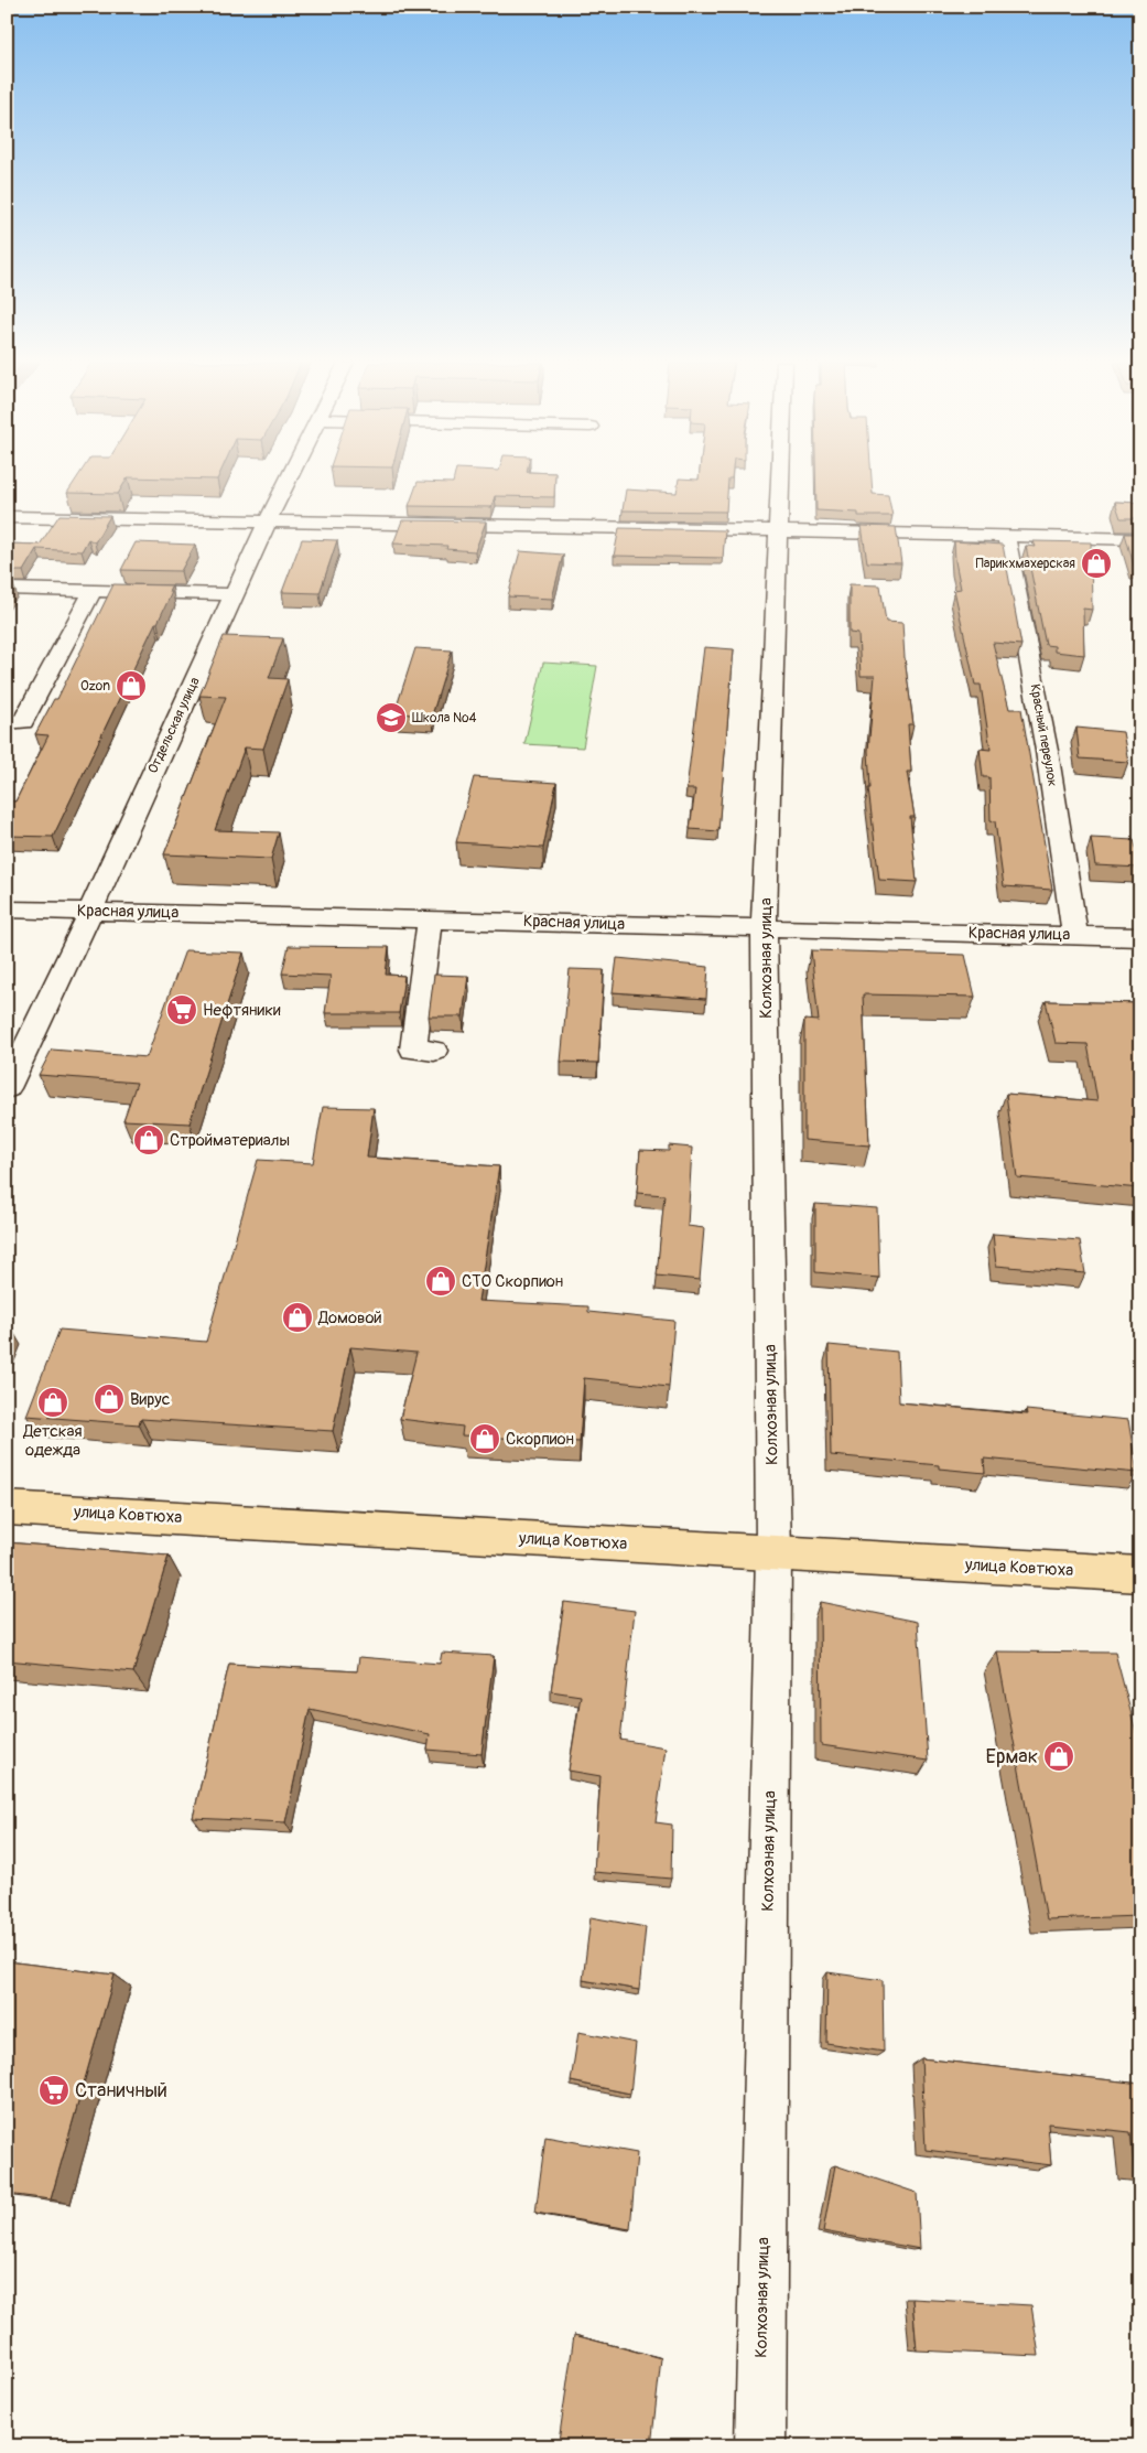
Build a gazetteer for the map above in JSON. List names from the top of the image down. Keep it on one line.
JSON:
{"streets":{"main road":["улица Ковтюха"],"street":["Отдельская улица","Красный переулок","Красная улица","Колхозная улица"]},"crossings":[["Отдельская улица","Красная улица"],["Красный переулок","Красная улица"],["Красная улица","Колхозная улица"],["Колхозная улица","улица Ковтюха"]],"places":{"shop":["Парикхмахерская","Ozon","Стройматериалы","СТО Скорпион","Домовой","Вирус","Детская одежда","Скорпион","Ермак"],"school or university":["Школа №4"],"supermarket":["Нефтяники","Станичный"]}}
